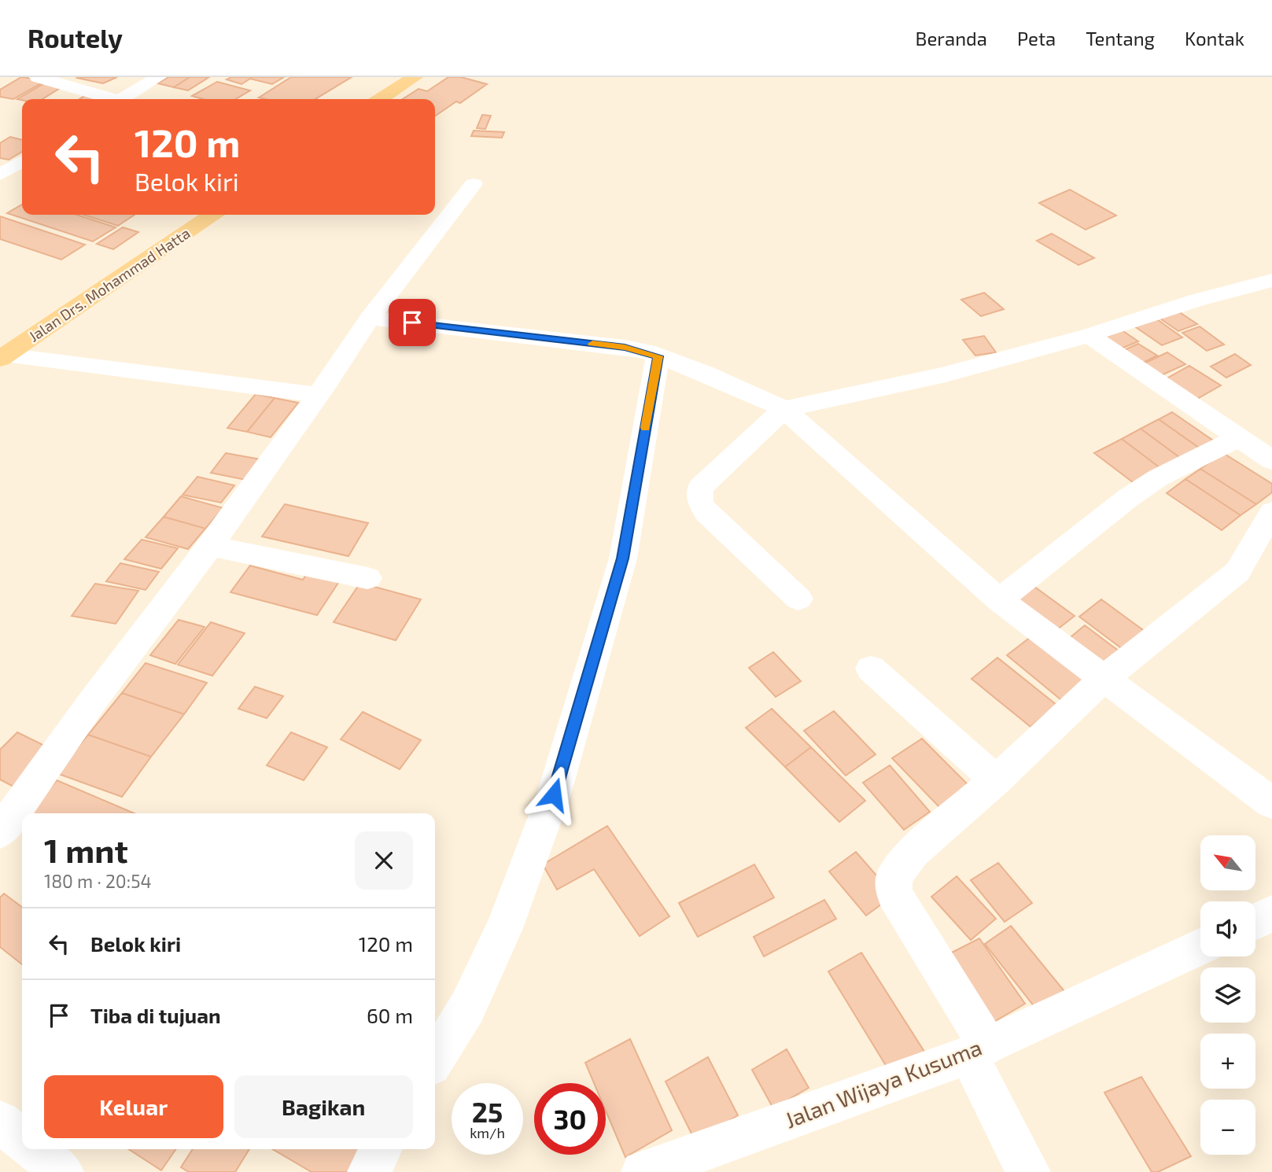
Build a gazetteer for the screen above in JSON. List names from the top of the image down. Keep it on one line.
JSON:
{"streets":{"main road":["Jalan Drs. Mohammad Hatta"],"street":["Jalan Wijaya Kusuma"]},"north":"top left","page":{"header":"Routely","nav":["Beranda","Peta","Tentang","Kontak"],"turn":["120 m","Belok kiri"],"heading":["1 mnt","180 m · 20:54"],"map_buttons":["+","−"],"list":[{"name":"Belok kiri","value":"120 m"},{"name":"Tiba di tujuan","value":"60 m"}],"buttons":["Keluar","Bagikan"],"speed":"25 km/h","limit":"30"}}
